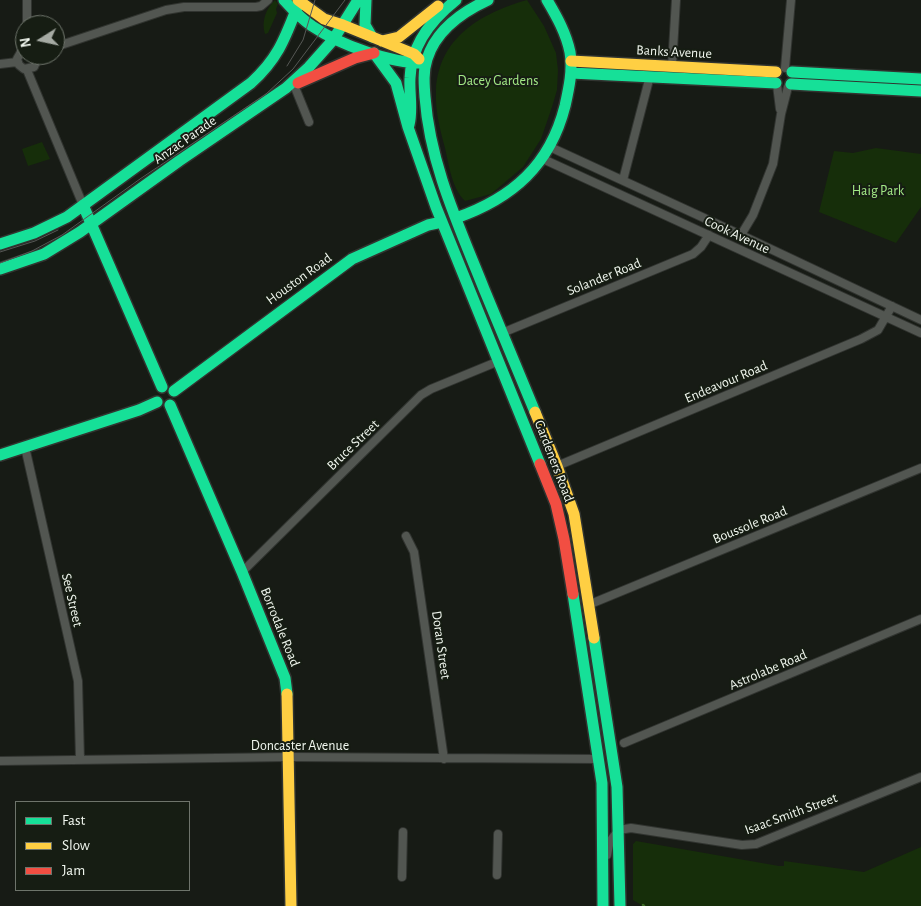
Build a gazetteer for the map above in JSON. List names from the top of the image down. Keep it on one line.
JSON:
{"streets":{"main road":["Banks Avenue","Anzac Parade","Houston Road","Gardeners Road","Borrodale Road"],"street":["Cook Avenue","Solander Road","Endeavour Road","Bruce Street","Boussole Road","See Street","Doran Street","Astrolabe Road","Doncaster Avenue","Isaac Smith Street"]},"crossings":[["Cook Avenue","Solander Road"],["Cook Avenue","Endeavour Road"],["Solander Road","Gardeners Road"],["Houston Road","Gardeners Road"],["Houston Road","Borrodale Road"],["Endeavour Road","Gardeners Road"],["Bruce Street","Gardeners Road"],["Bruce Street","Borrodale Road"],["Gardeners Road","Boussole Road"],["Gardeners Road","Doncaster Avenue"],["Gardeners Road","Isaac Smith Street"],["See Street","Doncaster Avenue"],["Borrodale Road","Doncaster Avenue"],["Doran Street","Doncaster Avenue"]],"parks":["Dacey Gardens","Haig Park"],"legend":["Fast","Slow","Jam"],"north":"left"}
